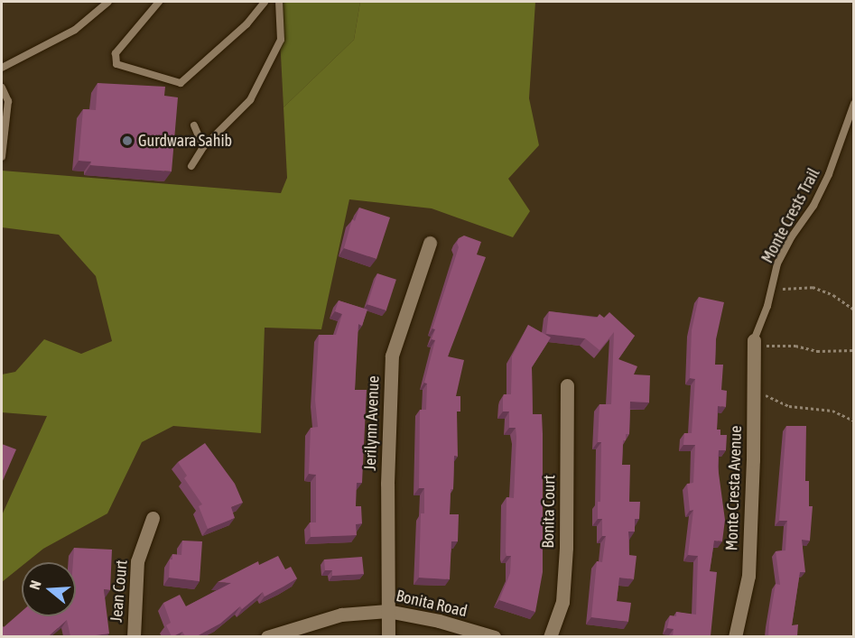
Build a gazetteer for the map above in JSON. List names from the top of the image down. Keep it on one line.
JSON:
{"streets":{"street":["Jerilynn Avenue","Monte Cresta Avenue","Bonita Court","Jean Court","Bonita Road"],"lane":["Monte Crests Trail"]},"crossings":[["Monte Crests Trail","Monte Cresta Avenue"],["Jerilynn Avenue","Bonita Road"]],"places":["Gurdwara Sahib"],"north":"left"}
